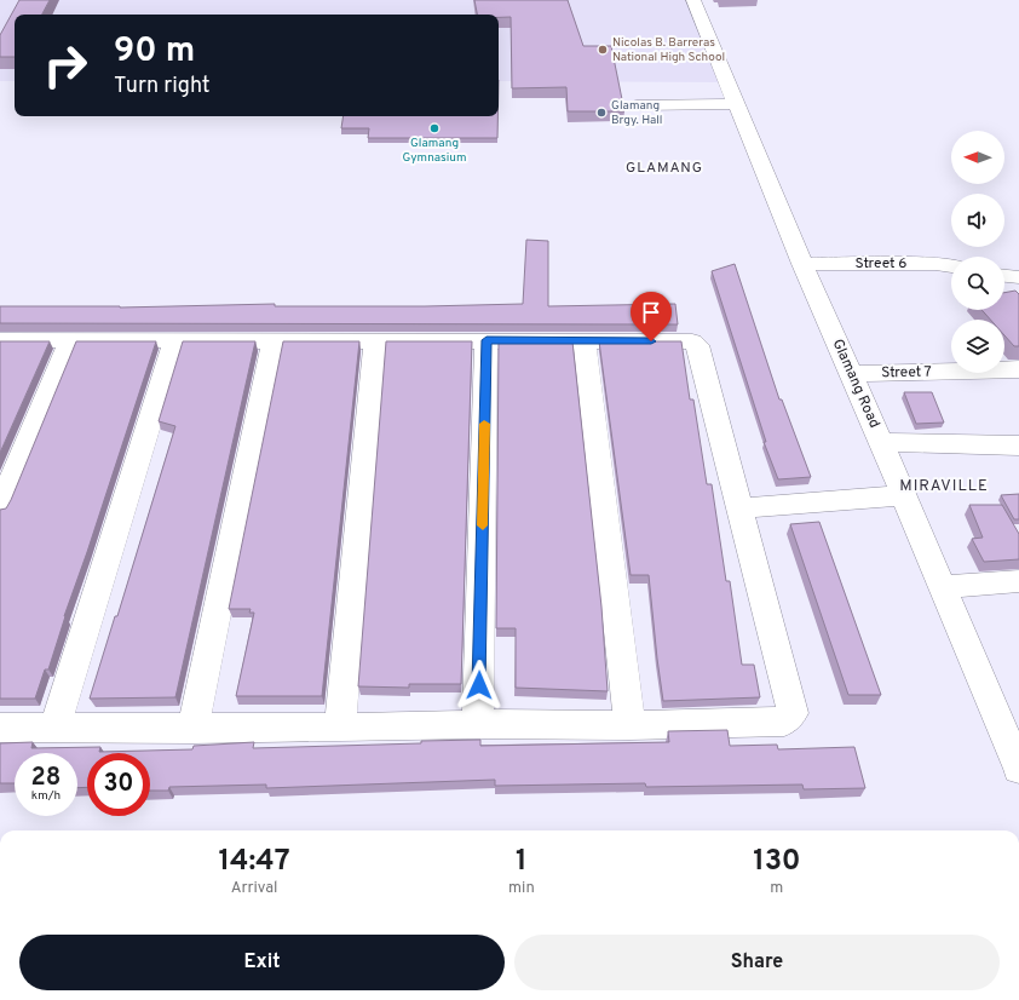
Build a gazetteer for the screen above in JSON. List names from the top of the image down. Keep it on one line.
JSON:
{"streets":{"street":["Street 6","Street 7","Glamang Road"]},"crossings":[["Street 6","Glamang Road"],["Street 7","Glamang Road"]],"districts":["GLAMANG","MIRAVILLE"],"places":["Nicolas B. Barreras National High School","Glamang Brgy. Hall","Glamang Gymnasium"],"north":"left","page":{"turn":["90 m","Turn right"],"speed":"28 km/h","limit":"30","eta":["14:47","Arrival","1","min","130","m"],"buttons":["Exit","Share"]}}
